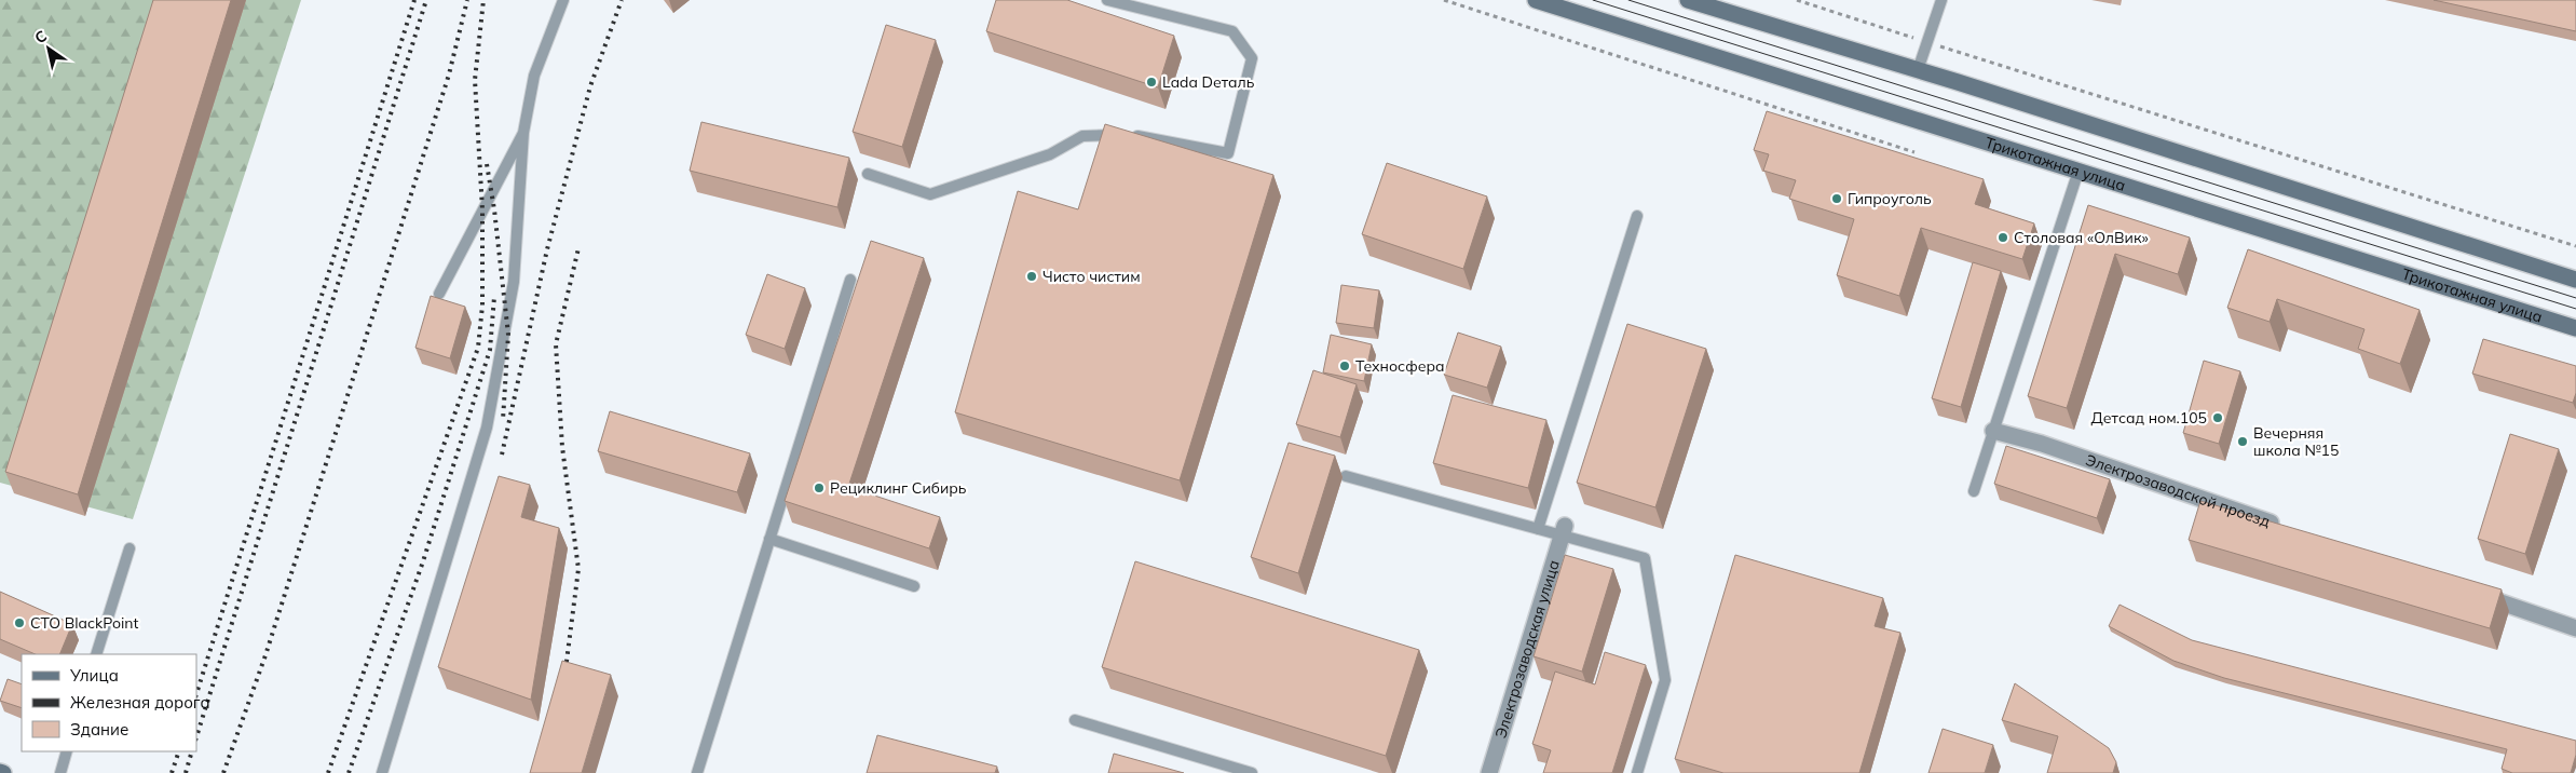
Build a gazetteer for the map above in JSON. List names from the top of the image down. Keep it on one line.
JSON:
{"streets":{"main road":["Трикотажная улица"],"street":["Электрозаводской проезд","Электрозаводская улица"]},"places":["Lada Dеталь","Гипроуголь","Столовая «ОлВик»","Чисто чистим","Техносфера","Детсад ном.105","Вечерняя школа №15","Рециклинг Сибирь","СТО BlackPoint"],"legend":["Улица","Железная дорога","Здание"],"north":"top left"}
